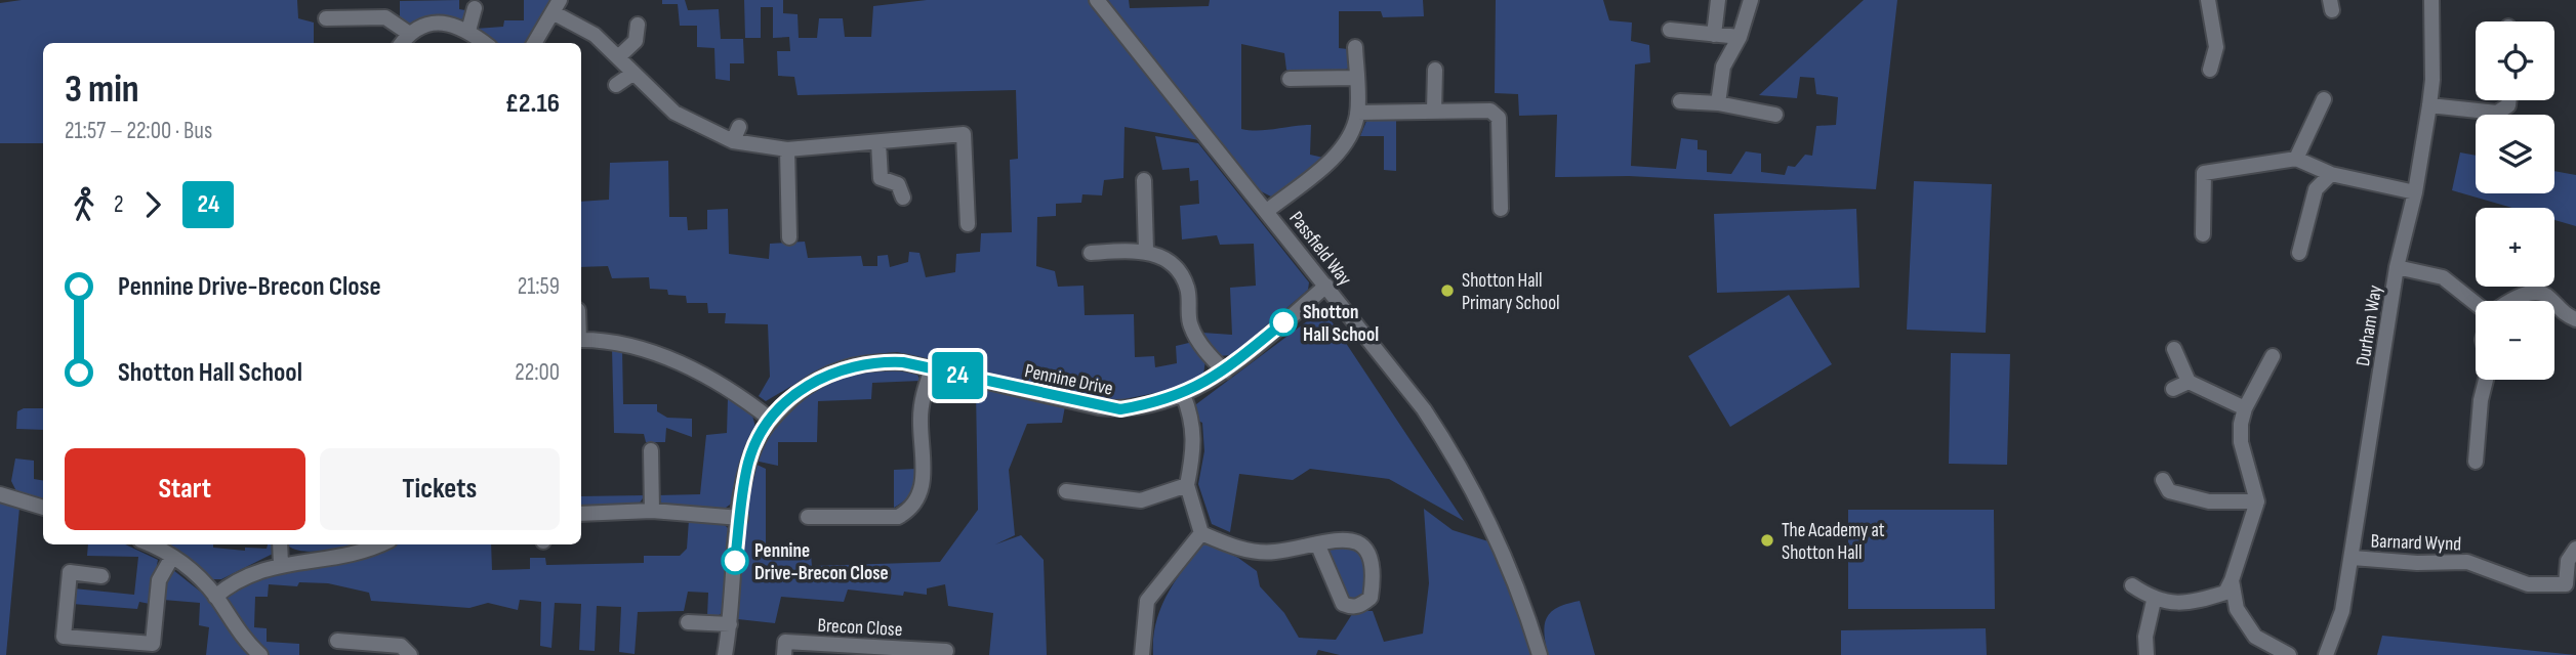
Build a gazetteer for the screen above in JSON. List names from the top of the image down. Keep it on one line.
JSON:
{"streets":{"street":["Passfield Way","Durham Way","Pennine Drive","Barnard Wynd","Brecon Close"]},"crossings":[["Passfield Way","Pennine Drive"],["Durham Way","Barnard Wynd"]],"places":["Shotton Hall Primary School","Shotton Hall School","The Academy at Shotton Hall","Pennine Drive-Brecon Close"],"lines":["bus line 24"],"page":{"on_map":"24","map_buttons":["+","−"],"heading":["3 min","21:57 – 22:00 · Bus","£2.16"],"legs":["2","24"],"list":[{"name":"Pennine Drive-Brecon Close","value":"21:59"},{"name":"Shotton Hall School","value":"22:00"}],"buttons":["Start","Tickets"]}}
